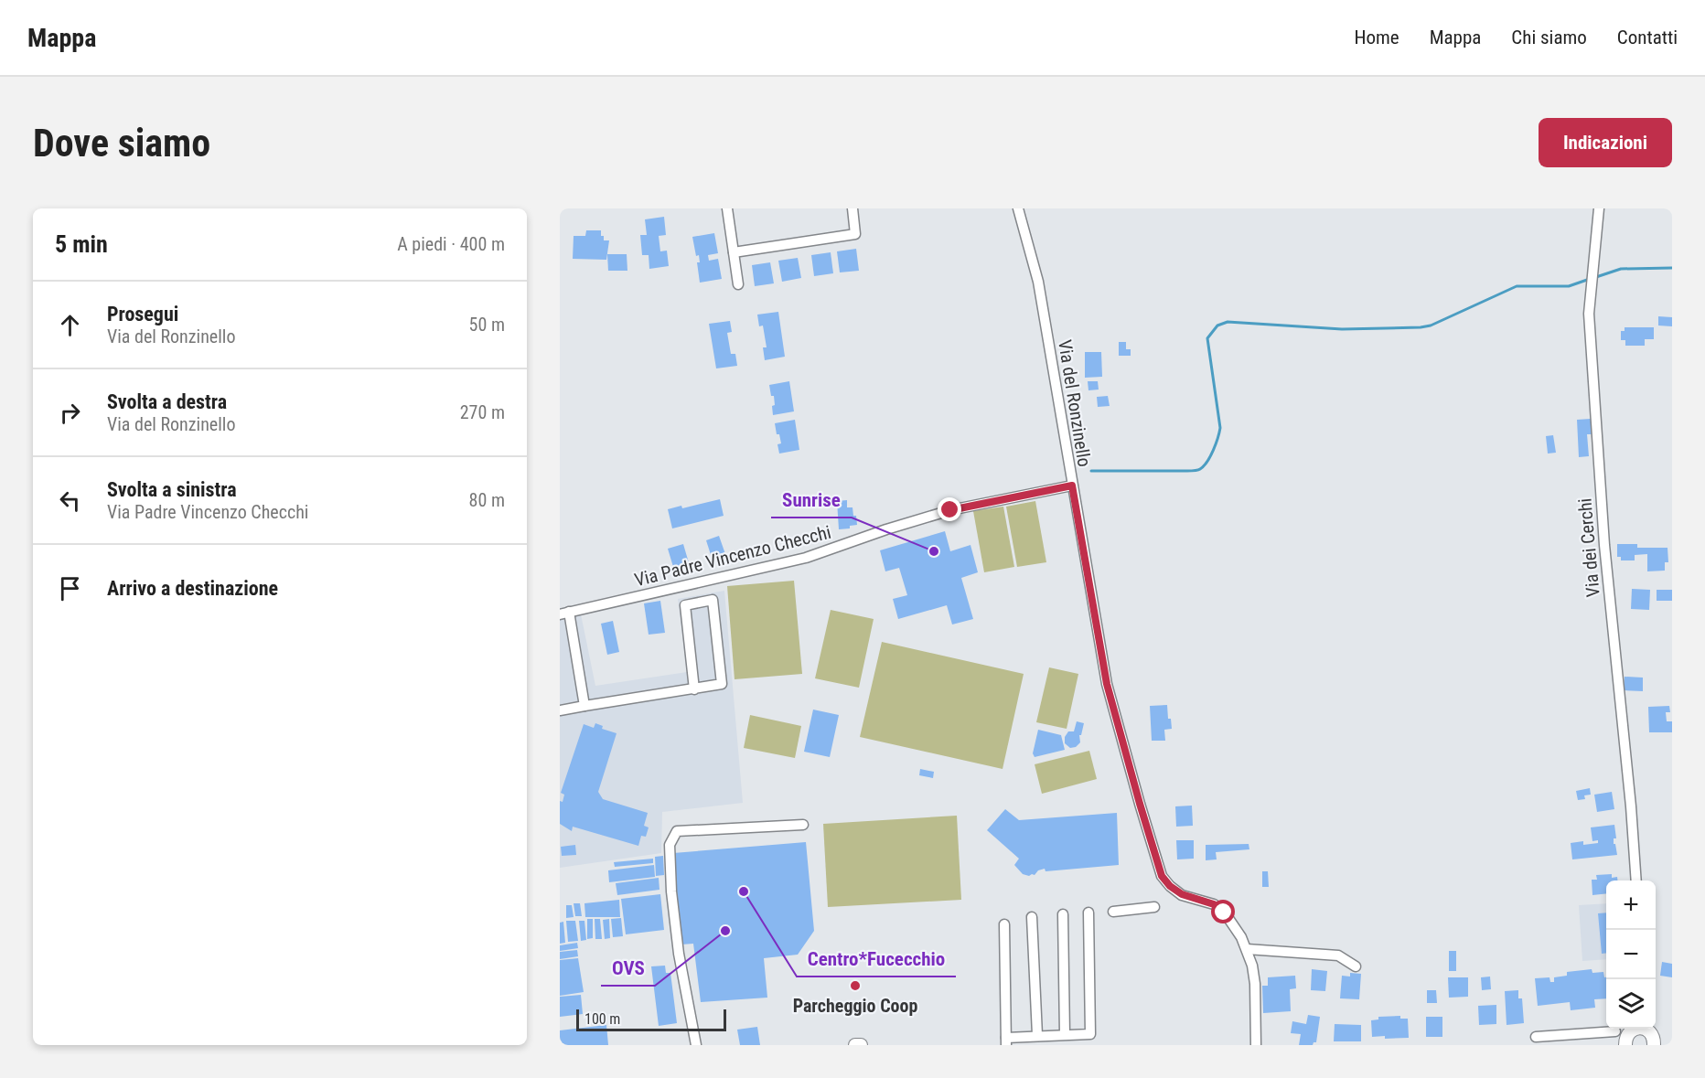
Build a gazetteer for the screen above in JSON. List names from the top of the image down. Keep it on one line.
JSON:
{"streets":{"street":["Via del Ronzinello","Via dei Cerchi","Via Padre Vincenzo Checchi"]},"crossings":[["Via del Ronzinello","Via Padre Vincenzo Checchi"]],"places":["Sunrise","Centro*Fucecchio","OVS","Parcheggio Coop"],"scale_bar":"100 m","page":{"header":"Mappa","nav":["Home","Mappa","Chi siamo","Contatti"],"buttons":"Indicazioni","title":"Dove siamo","heading":["5 min","A piedi · 400 m"],"list":[["Prosegui","Via del Ronzinello","50 m"],["Svolta a destra","Via del Ronzinello","270 m"],["Svolta a sinistra","Via Padre Vincenzo Checchi","80 m"],"Arrivo a destinazione"],"map_buttons":["+","−"],"scale":"100 m"}}
